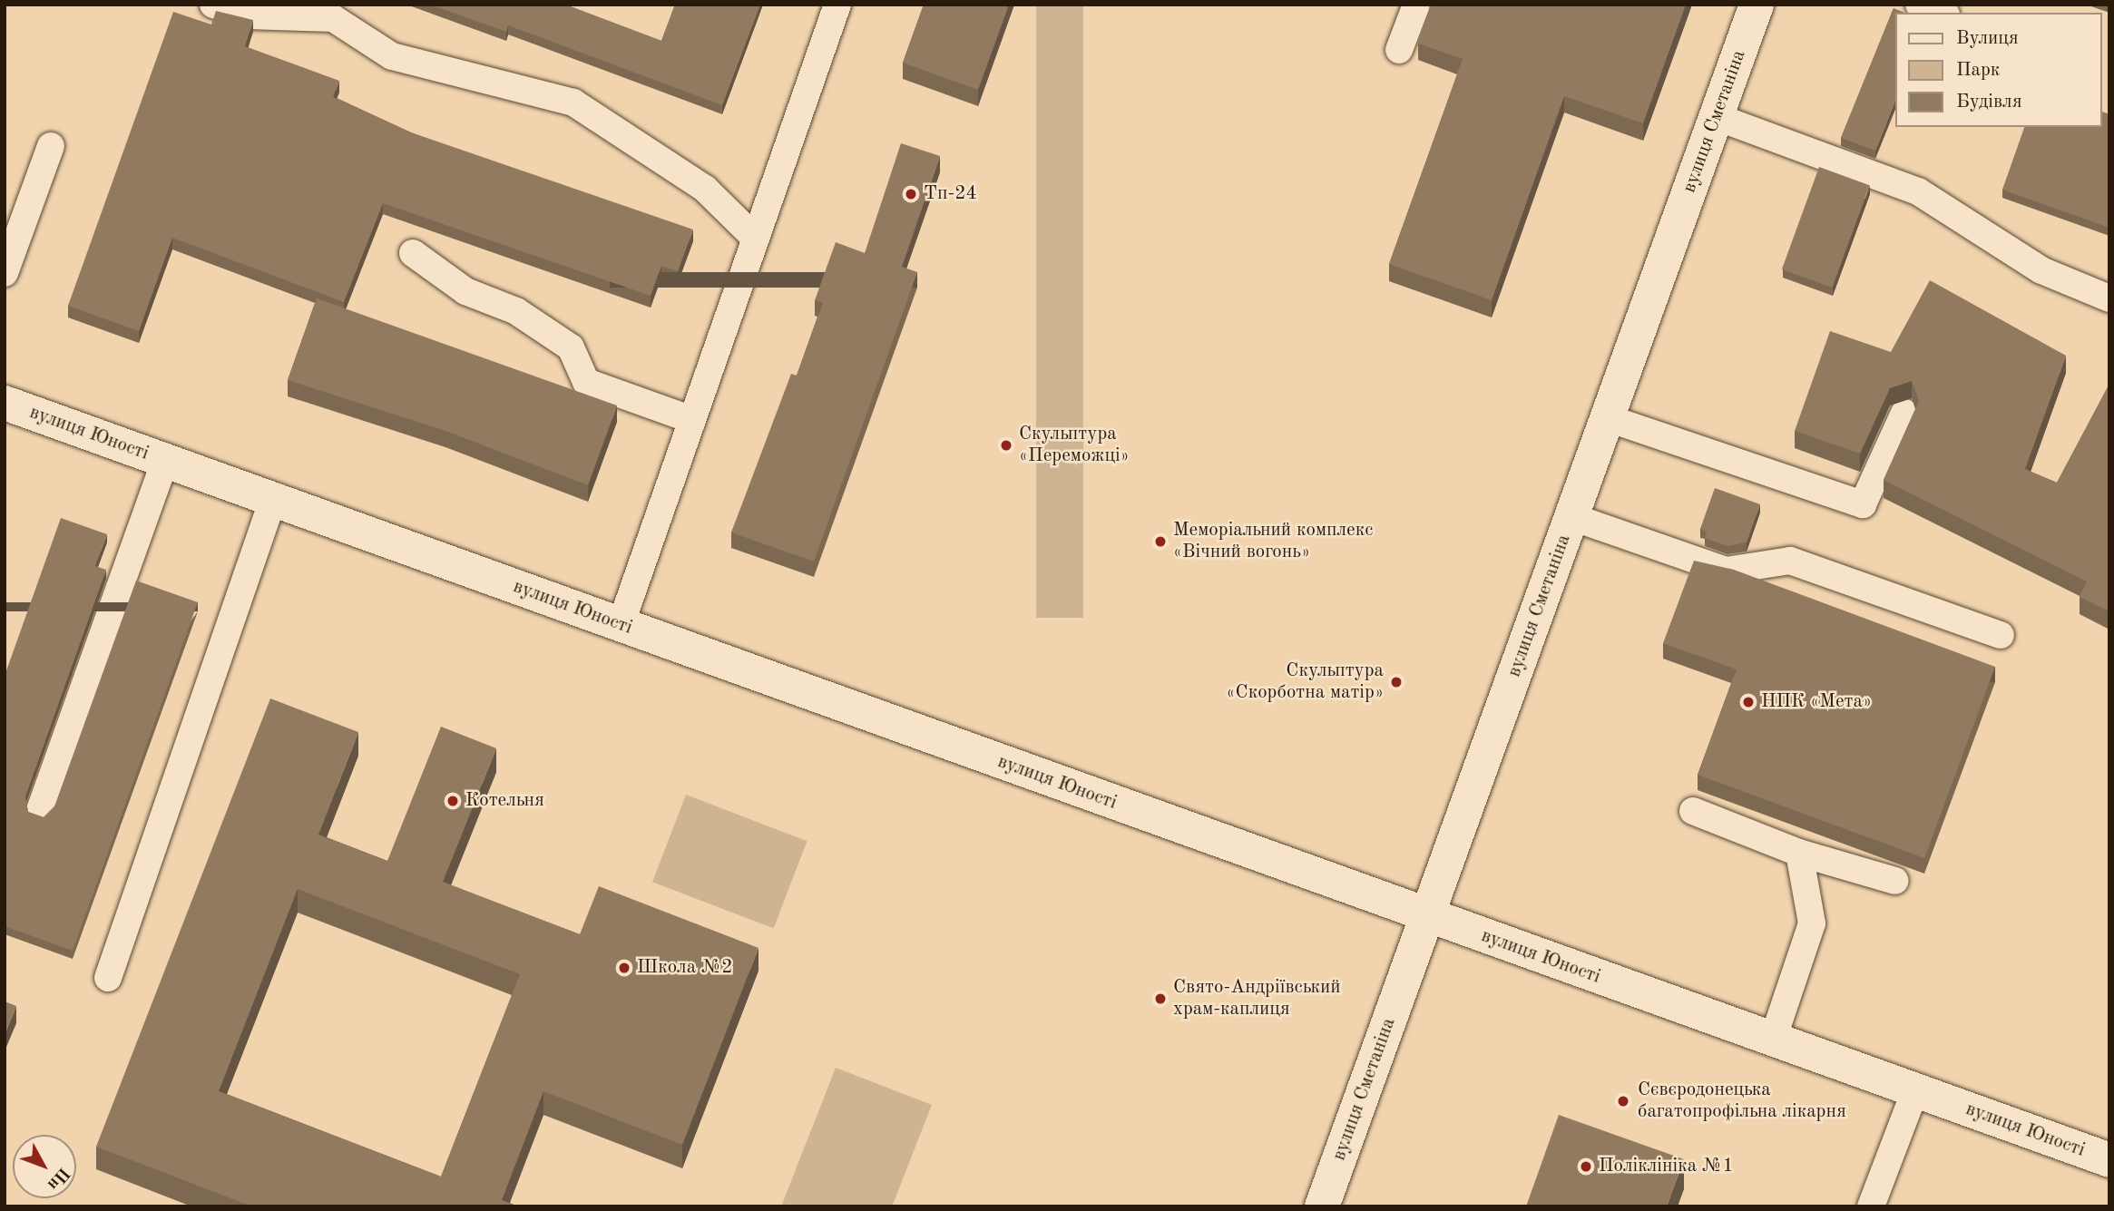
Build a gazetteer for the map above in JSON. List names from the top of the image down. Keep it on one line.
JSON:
{"streets":{"street":["вулиця Сметаніна","вулиця Юності"]},"crossings":[["вулиця Сметаніна","вулиця Юності"]],"places":["Тп-24","Скульптура «Переможці»","Меморіальний комплекс «Вічний вогонь»","Скульптура «Скорботна матір»","НПК «Мета»","Котельня","Школа №2","Свято-Андріївський храм-каплиця","Сєвєродонецька багатопрофільна лікарня","Поліклініка №1"],"legend":["Вулиця","Парк","Будівля"],"north":"bottom right"}
